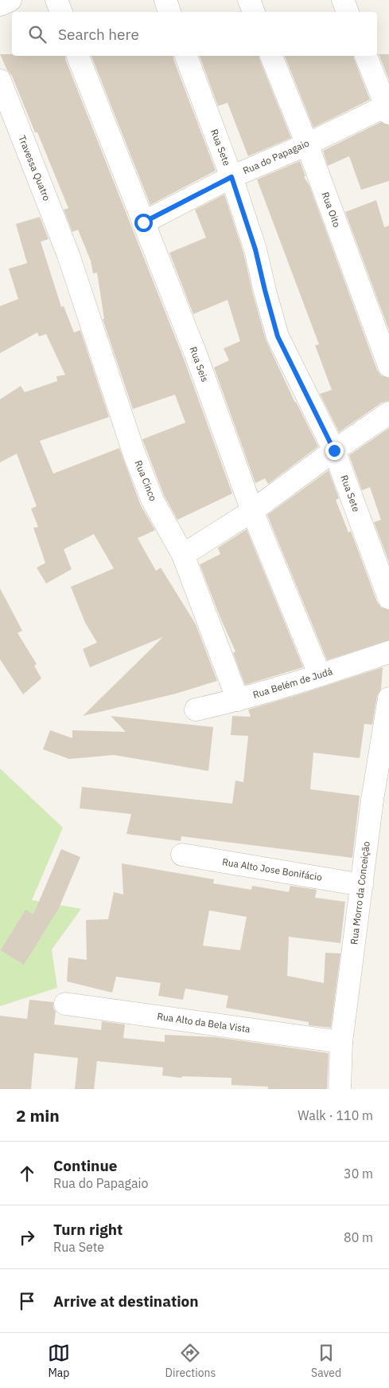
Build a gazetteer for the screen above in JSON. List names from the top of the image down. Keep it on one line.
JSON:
{"streets":{"street":["Rua Sete","Rua do Papagaio","Travessa Quatro","Rua Oito","Rua Seis","Rua Cinco","Rua Belém de Judá","Rua Alto Jose Bonifácio","Rua Morro da Conceição","Rua Alto da Bela Vista"]},"crossings":[["Rua Sete","Rua do Papagaio"],["Rua do Papagaio","Rua Oito"],["Rua do Papagaio","Rua Seis"],["Travessa Quatro","Rua Cinco"],["Rua Seis","Rua Belém de Judá"],["Rua Cinco","Rua Belém de Judá"],["Rua Alto Jose Bonifácio","Rua Morro da Conceição"],["Rua Morro da Conceição","Rua Alto da Bela Vista"]],"page":{"search":"Search here","heading":["2 min","Walk · 110 m"],"list":[["Continue","Rua do Papagaio","30 m"],["Turn right","Rua Sete","80 m"],"Arrive at destination"],"nav":["Map","Directions","Saved"]}}
